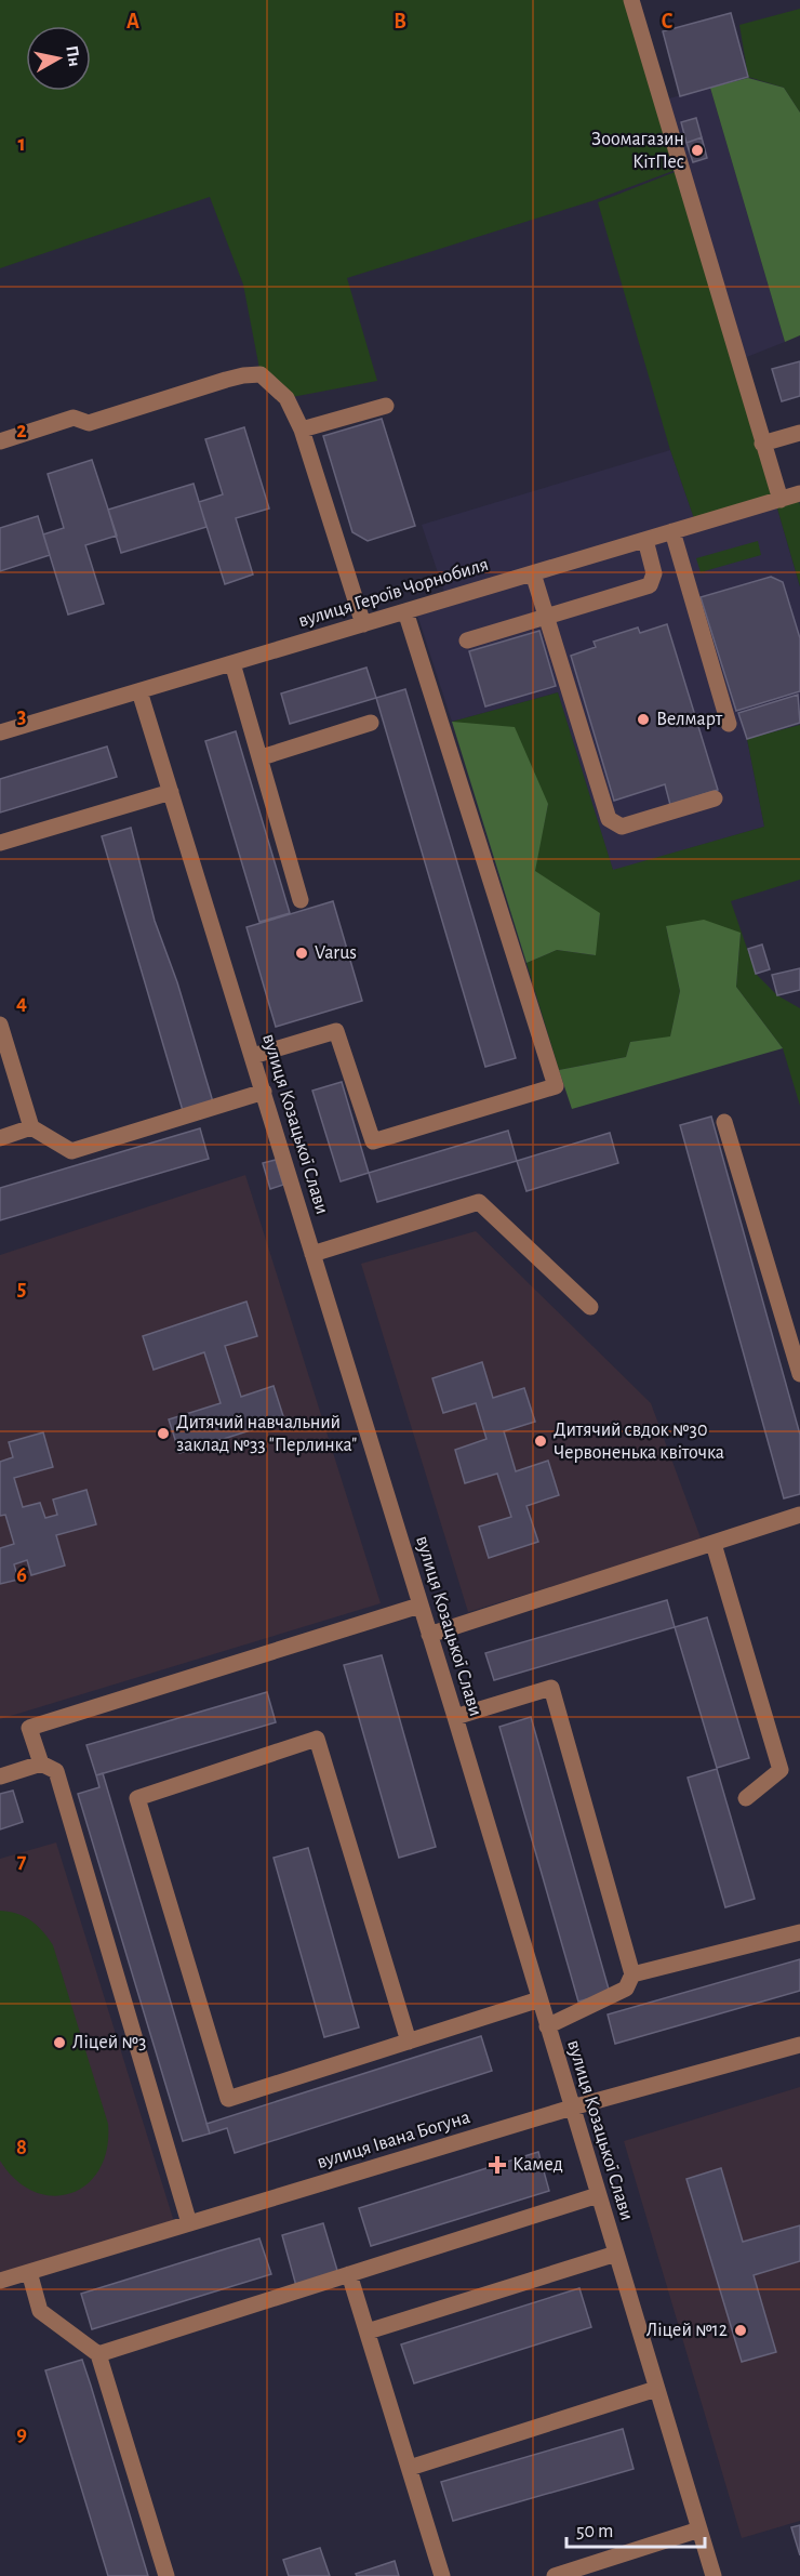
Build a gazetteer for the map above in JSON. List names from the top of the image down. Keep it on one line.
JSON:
{"streets":{"street":["вулиця Героїв Чорнобиля","вулиця Козацької Слави","вулиця Івана Богуна"]},"crossings":[["вулиця Героїв Чорнобиля","вулиця Козацької Слави"],["вулиця Козацької Слави","вулиця Івана Богуна"]],"places":{"other":["Зоомагазин КітПес","Велмарт","Varus","Дитячий навчальний заклад №33 \"Перлинка\"","Дитячий свдок №30 Червоненька квіточка","Ліцей №3","Ліцей №12"],"health":["Камед"]},"scale_bar":"50 m","north":"right","grid":{"columns":["A","B","C"],"rows":["1","2","3","4","5","6","7","8","9"]}}
